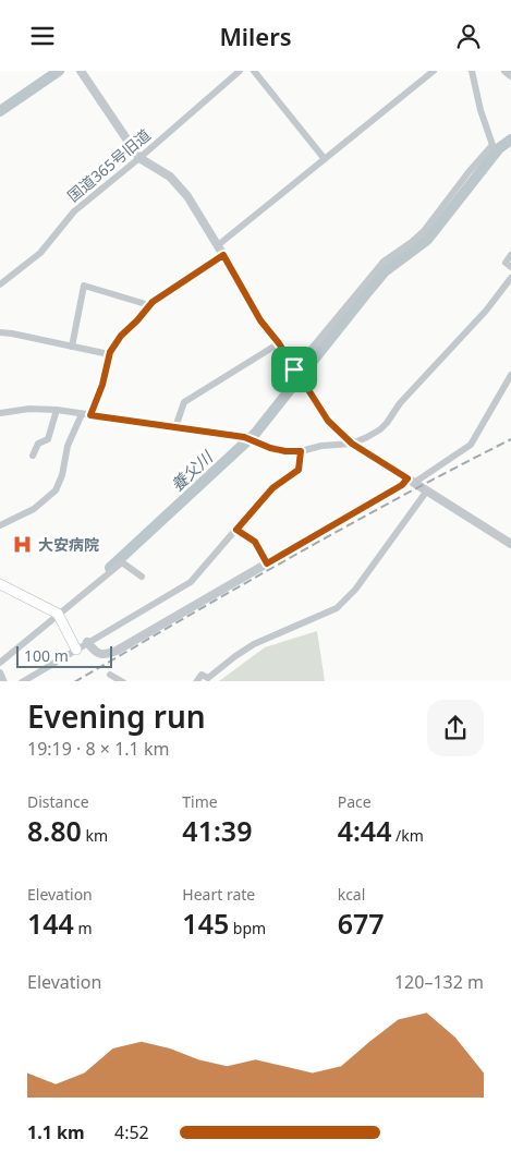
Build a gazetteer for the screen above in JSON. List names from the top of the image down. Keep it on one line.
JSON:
{"streets":{"street":["国道365号旧道"]},"water":["養父川"],"places":{"hospital":["大安病院"]},"scale_bar":"100 m","page":{"header":"Milers","scale":"100 m","heading":["Evening run","19:19 · 8 × 1.1 km"],"stats":[["Distance","8.80 km"],["Time","41:39"],["Pace","4:44 /km"],["Elevation","144 m"],["Heart rate","145 bpm"],["kcal","677"]],"chart":["Elevation","120–132 m"],"list":[{"name":"1.1 km","note":"4:52"}]}}
